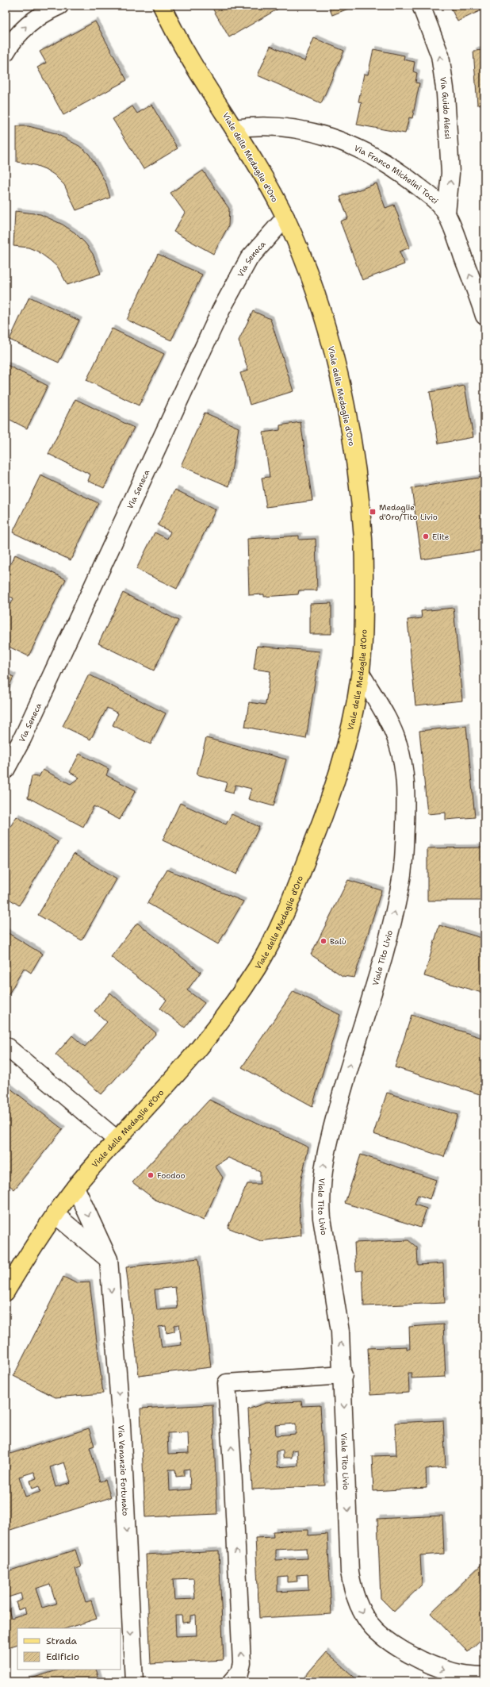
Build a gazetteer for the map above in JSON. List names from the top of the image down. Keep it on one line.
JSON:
{"streets":{"main road":["Viale delle Medaglie d'Oro"],"street":["Via Guido Alessi","Via Franco Michelini Tocci","Via Seneca","Viale Tito Livio","Via Venanzio Fortunato"]},"crossings":[["Via Guido Alessi","Via Franco Michelini Tocci"],["Viale delle Medaglie d'Oro","Via Franco Michelini Tocci"],["Viale delle Medaglie d'Oro","Via Seneca"],["Viale delle Medaglie d'Oro","Viale Tito Livio"],["Viale delle Medaglie d'Oro","Via Venanzio Fortunato"]],"one_way":["Via Guido Alessi","Via Venanzio Fortunato"],"places":{"transit":["Medaglie d'Oro/Tito Livio"],"other":["Elite","Balù","Foodoo"]},"legend":["Strada","Edificio"]}
